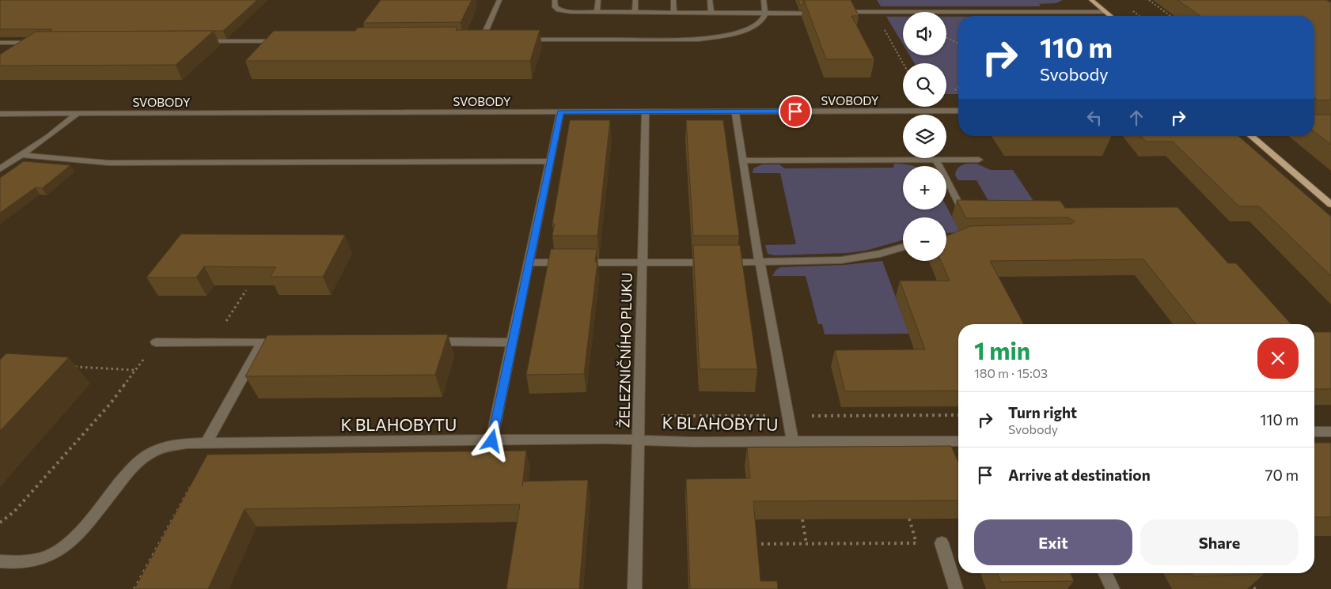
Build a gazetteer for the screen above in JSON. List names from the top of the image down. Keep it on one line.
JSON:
{"streets":{"street":["SVOBODY","ŽELEZNIČNÍHO PLUKU","K BLAHOBYTU"]},"crossings":[["SVOBODY","ŽELEZNIČNÍHO PLUKU"],["ŽELEZNIČNÍHO PLUKU","K BLAHOBYTU"]],"page":{"map_buttons":["+","−"],"turn":["110 m","Svobody"],"heading":["1 min","180 m · 15:03"],"list":[{"name":"Turn right","note":"Svobody","value":"110 m"},{"name":"Arrive at destination","value":"70 m"}],"buttons":["Exit","Share"]}}
